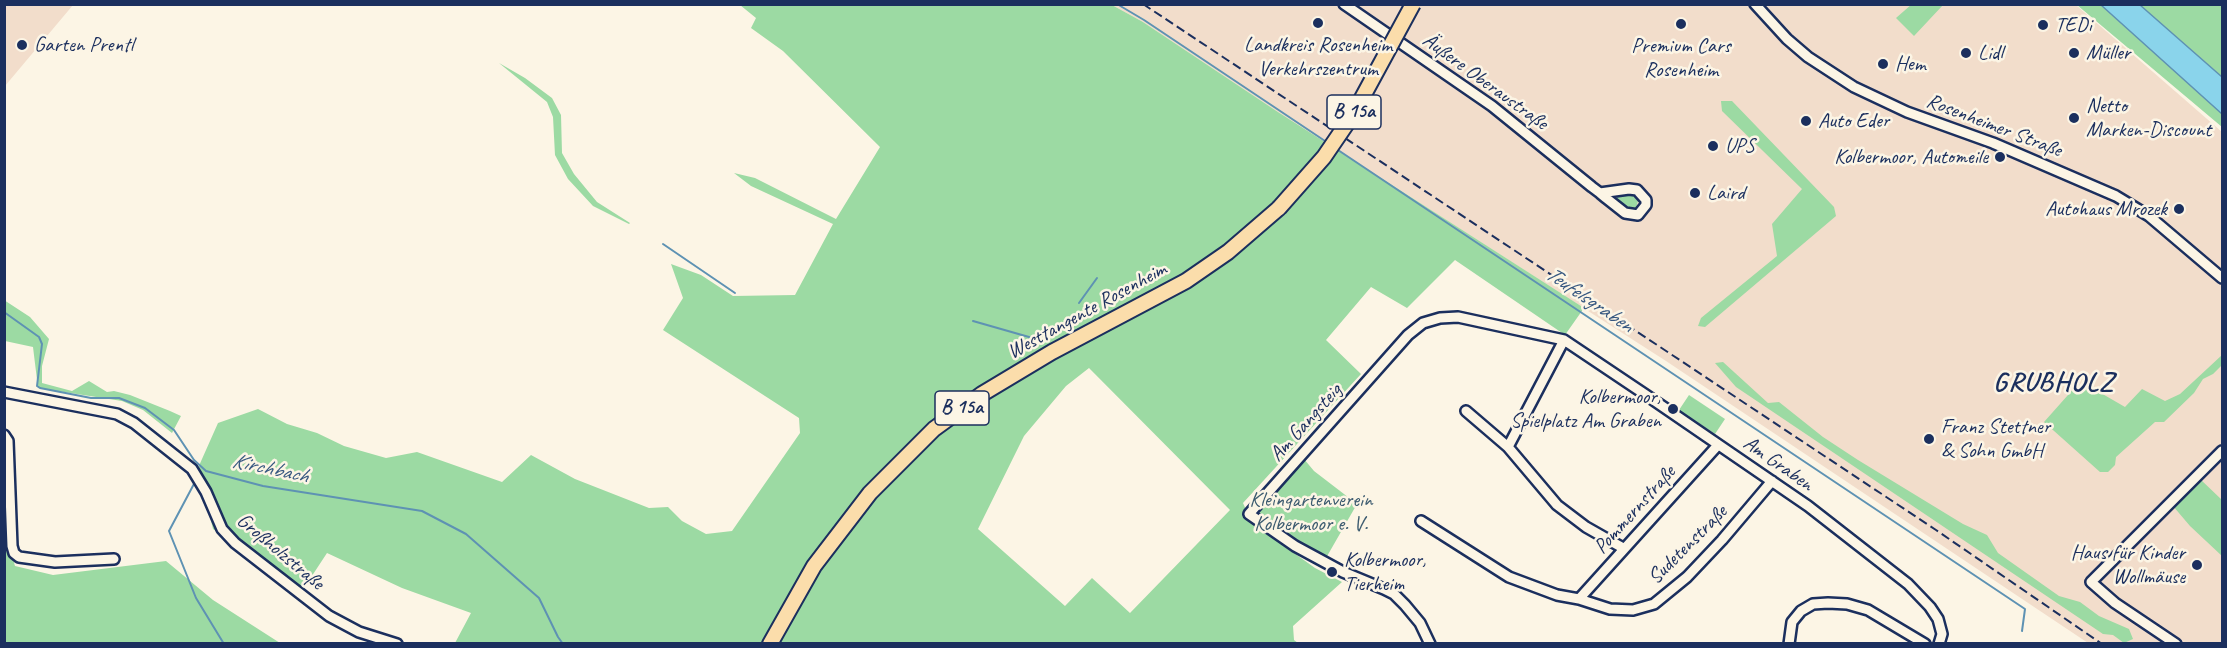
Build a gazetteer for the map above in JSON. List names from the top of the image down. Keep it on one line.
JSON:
{"streets":{"highway":["B 15a","Westtangente Rosenheim"],"street":["Äußere Oberaustraße","Rosenheimer Straße","Am Gangsteig","Am Graben","Pommernstraße","Sudetenstraße","Großholzstraße"]},"crossings":[["Am Gangsteig","Am Graben"],["Am Graben","Pommernstraße"],["Am Graben","Sudetenstraße"],["Pommernstraße","Sudetenstraße"]],"districts":["GRUBHOLZ"],"water":["Teufelsgraben","Kirchbach"],"parks":["Kleingartenverein Kolbermoor e. V."],"places":["Landkreis Rosenheim Verkehrszentrum","Premium Cars Rosenheim","TEDi","Garten Prentl","Lidl","Müller","Hem","Netto Marken-Discount","Auto Eder","UPS","Kolbermoor, Automeile","Laird","Autohaus Mrozek","Kolbermoor, Spielplatz Am Graben","Franz Stettner & Sohn GmbH","Haus für Kinder Wollmäuse","Kolbermoor, Tierheim"]}
